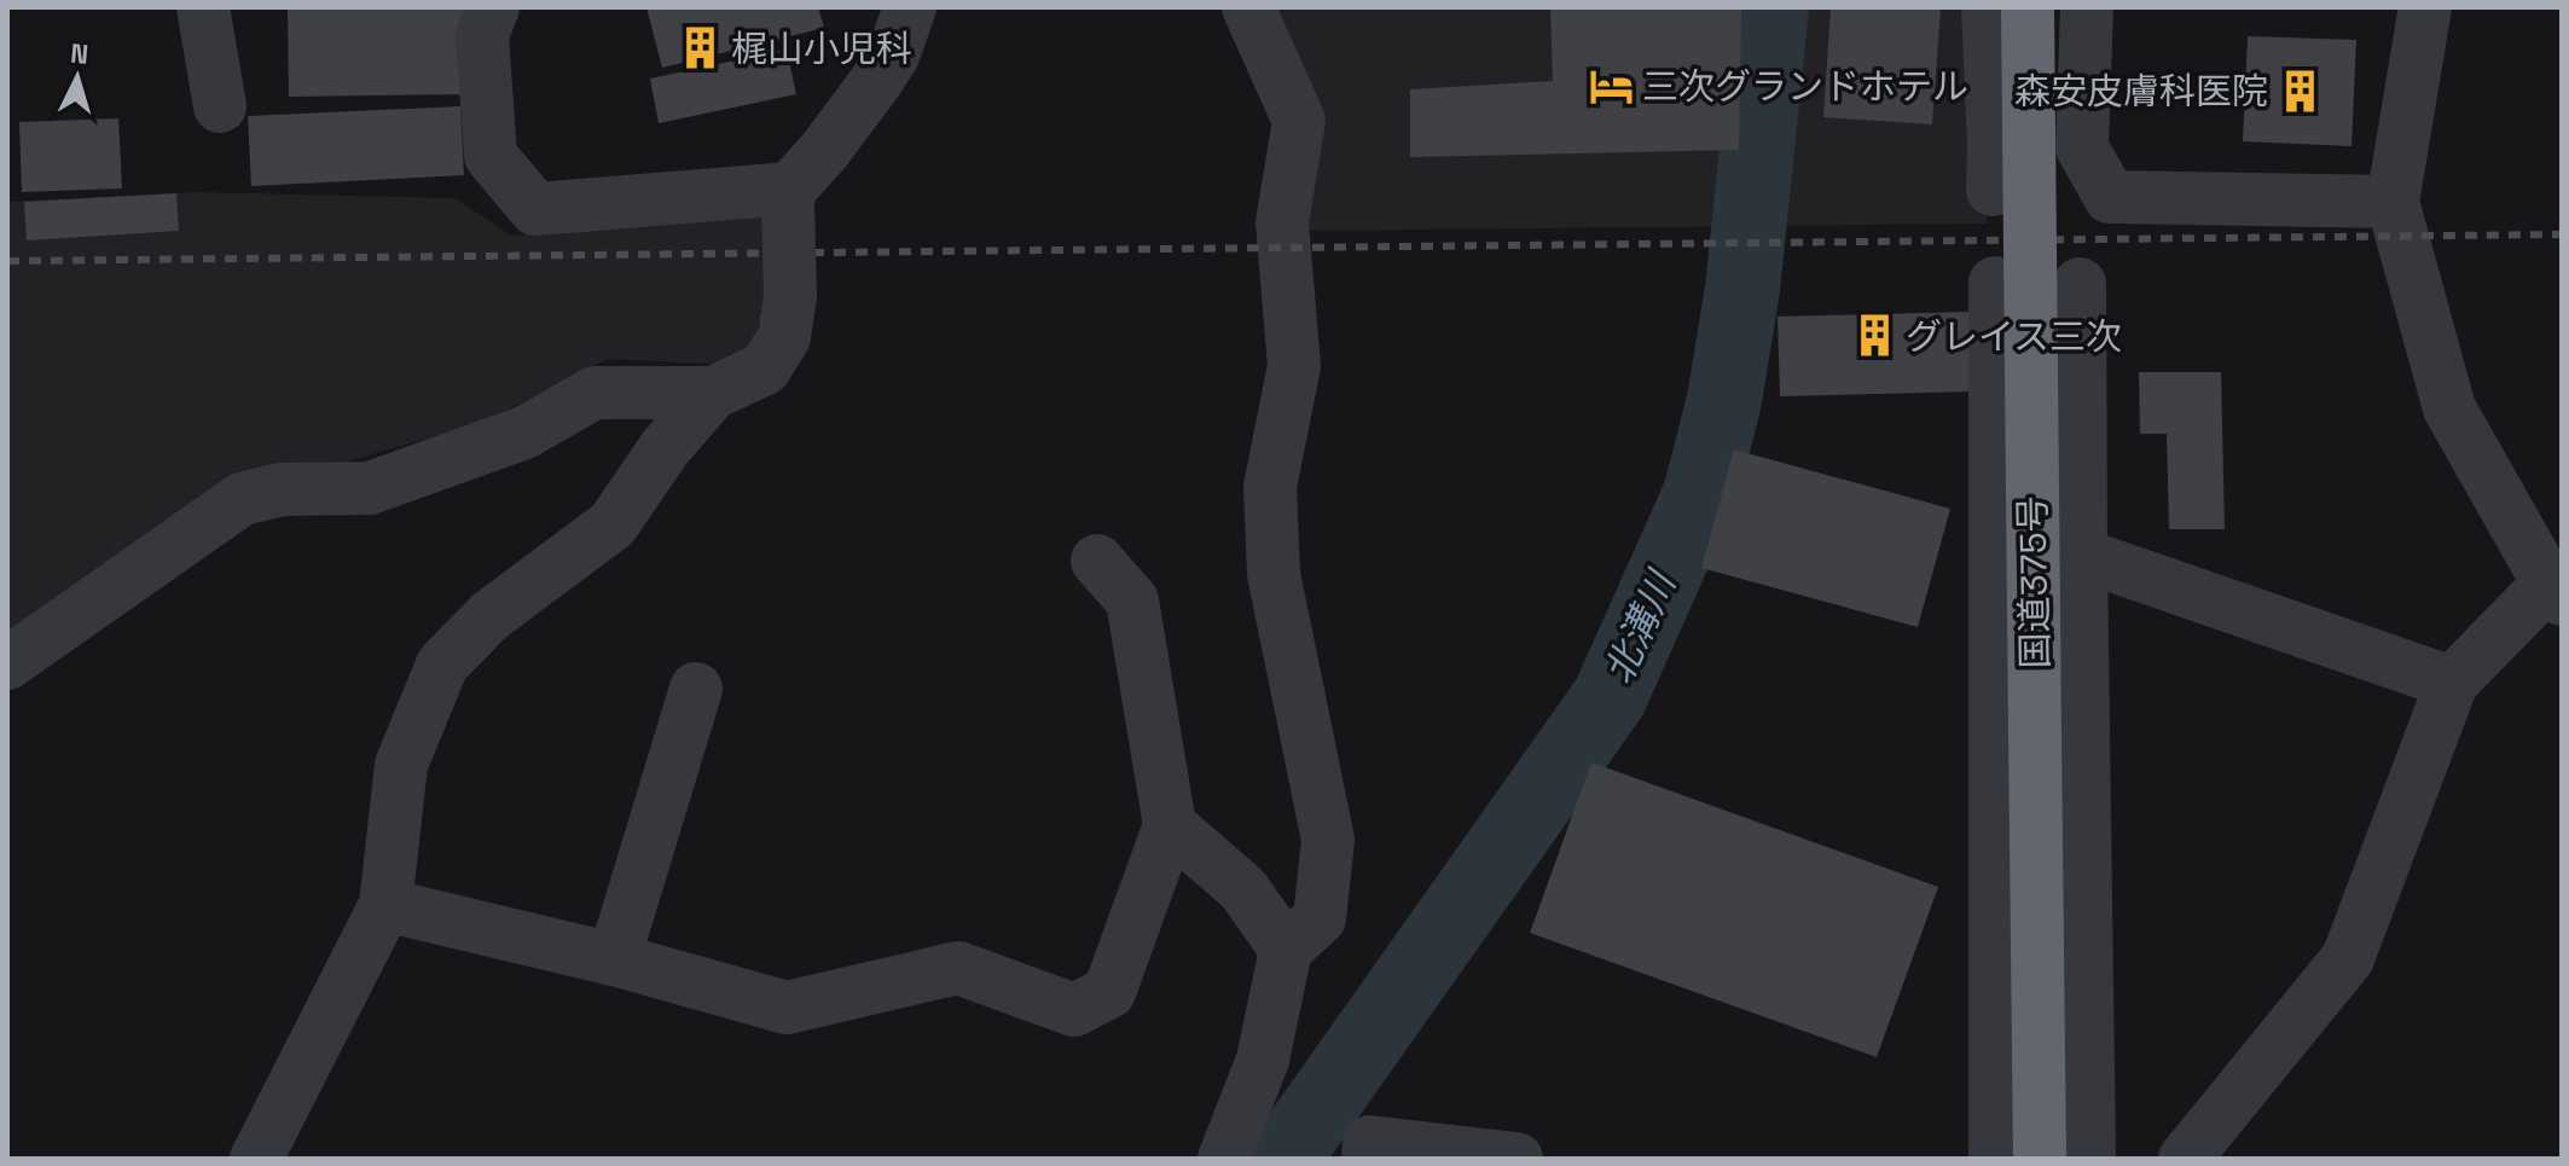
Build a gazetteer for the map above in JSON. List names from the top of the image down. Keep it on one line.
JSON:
{"streets":{"highway":["国道375号"]},"water":["北溝川"],"places":{"building":["梶山小児科","森安皮膚科医院","グレイス三次"],"hotel":["三次グランドホテル"]},"north":"top"}
